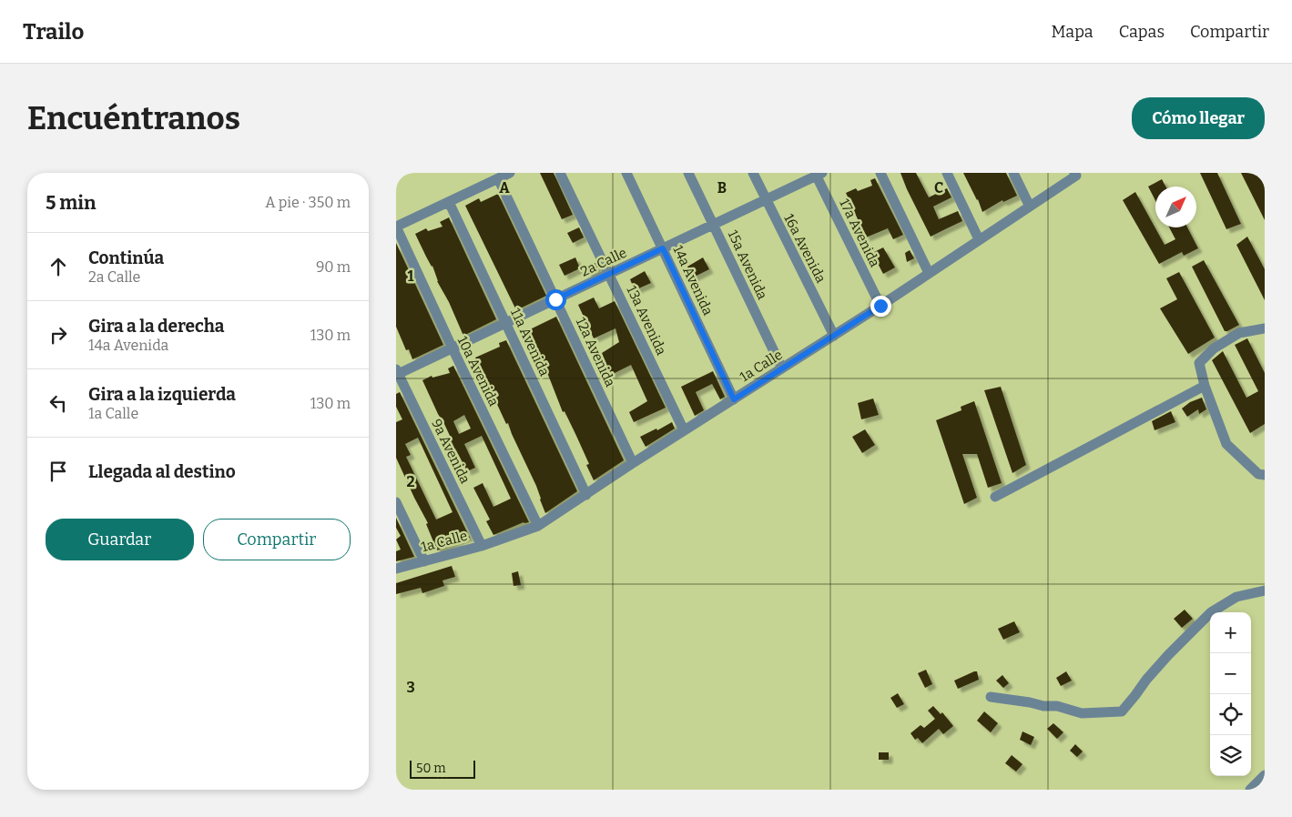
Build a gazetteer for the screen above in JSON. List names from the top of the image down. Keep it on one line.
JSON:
{"streets":{"street":["17a Avenida","16a Avenida","2a Calle","15a Avenida","14a Avenida","13a Avenida","11a Avenida","12a Avenida","1a Calle","10a Avenida","9a Avenida"]},"crossings":[["17a Avenida","2a Calle"],["17a Avenida","1a Calle"],["16a Avenida","2a Calle"],["16a Avenida","1a Calle"],["2a Calle","15a Avenida"],["2a Calle","14a Avenida"],["2a Calle","13a Avenida"],["2a Calle","11a Avenida"],["2a Calle","12a Avenida"],["2a Calle","10a Avenida"],["2a Calle","9a Avenida"],["15a Avenida","1a Calle"],["14a Avenida","1a Calle"],["13a Avenida","1a Calle"],["11a Avenida","1a Calle"],["12a Avenida","1a Calle"],["1a Calle","10a Avenida"],["1a Calle","9a Avenida"]],"scale_bar":"50 m","north":"top right","page":{"header":"Trailo","nav":["Mapa","Capas","Compartir"],"buttons":["Cómo llegar",["Guardar","Compartir"]],"title":"Encuéntranos","heading":["5 min","A pie · 350 m"],"list":[["Continúa","2a Calle","90 m"],["Gira a la derecha","14a Avenida","130 m"],["Gira a la izquierda","1a Calle","130 m"],"Llegada al destino"],"map_buttons":["+","−"],"scale":"50 m"},"grid":{"columns":["A","B","C"],"rows":["1","2","3"]}}
